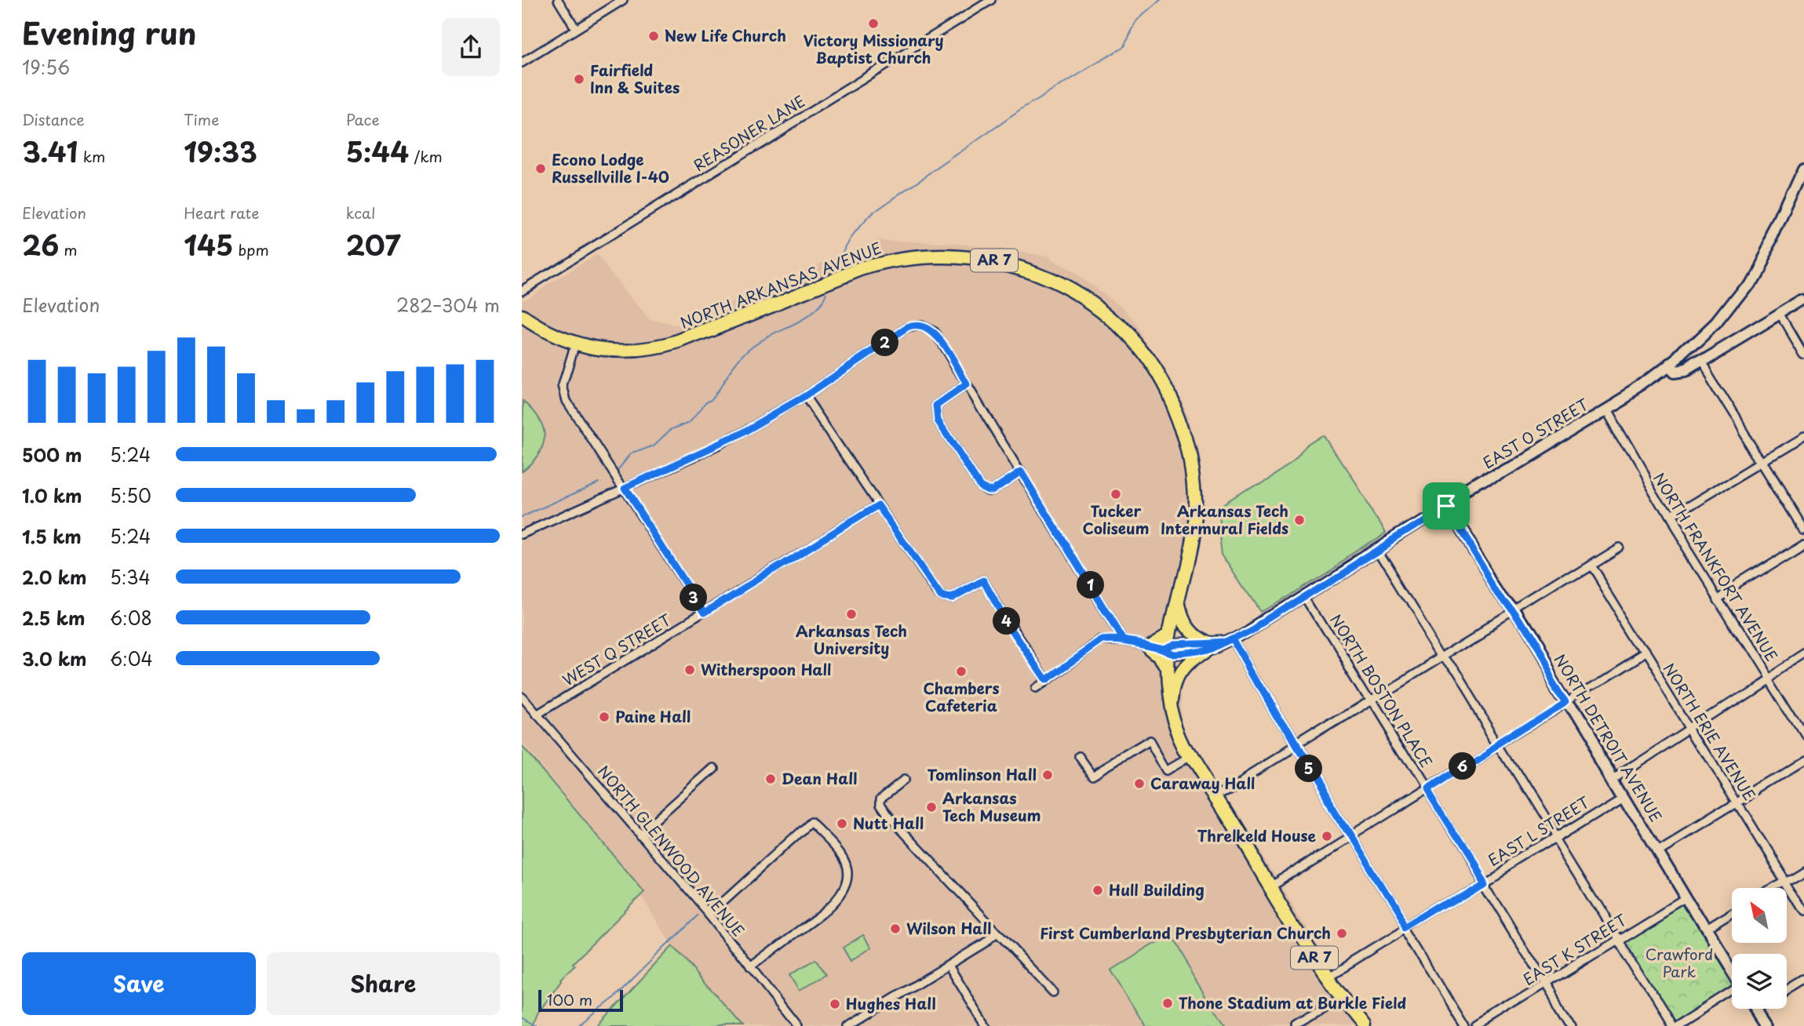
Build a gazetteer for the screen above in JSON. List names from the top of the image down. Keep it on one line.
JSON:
{"streets":{"highway":["AR 7","NORTH ARKANSAS AVENUE"],"street":["REASONER LANE","EAST O STREET","NORTH FRANKFORT AVENUE","WEST Q STREET","NORTH BOSTON PLACE","NORTH ERIE AVENUE","NORTH DETROIT AVENUE","EAST L STREET","NORTH GLENWOOD AVENUE","EAST K STREET"]},"crossings":[["NORTH ARKANSAS AVENUE","EAST O STREET"],["NORTH ARKANSAS AVENUE","EAST L STREET"],["EAST O STREET","NORTH FRANKFORT AVENUE"],["EAST O STREET","NORTH BOSTON PLACE"],["EAST O STREET","NORTH DETROIT AVENUE"],["WEST Q STREET","NORTH GLENWOOD AVENUE"],["NORTH BOSTON PLACE","EAST L STREET"],["NORTH BOSTON PLACE","EAST K STREET"],["NORTH DETROIT AVENUE","EAST L STREET"],["NORTH DETROIT AVENUE","EAST K STREET"]],"parks":["Crawford Park"],"places":["Victory Missionary Baptist Church","New Life Church","Fairfield Inn & Suites","Econo Lodge Russellville I-40","Tucker Coliseum","Arkansas Tech Intermural Fields","Arkansas Tech University","Witherspoon Hall","Chambers Cafeteria","Paine Hall","Tomlinson Hall","Dean Hall","Caraway Hall","Arkansas Tech Museum","Nutt Hall","Threlkeld House","Hull Building","Wilson Hall","First Cumberland Presbyterian Church","Thone Stadium at Burkle Field","Hughes Hall"],"scale_bar":"100 m","north":"top left","page":{"heading":["Evening run","19:56"],"stats":[["Distance","3.41 km"],["Time","19:33"],["Pace","5:44 /km"],["Elevation","26 m"],["Heart rate","145 bpm"],["kcal","207"]],"chart":["Elevation","282–304 m"],"pins":["2","1","3","4","6","5"],"list":[{"name":"500 m","note":"5:24"},{"name":"1.0 km","note":"5:50"},{"name":"1.5 km","note":"5:24"},{"name":"2.0 km","note":"5:34"},{"name":"2.5 km","note":"6:08"},{"name":"3.0 km","note":"6:04"}],"buttons":["Save","Share"],"scale":"100 m"}}
